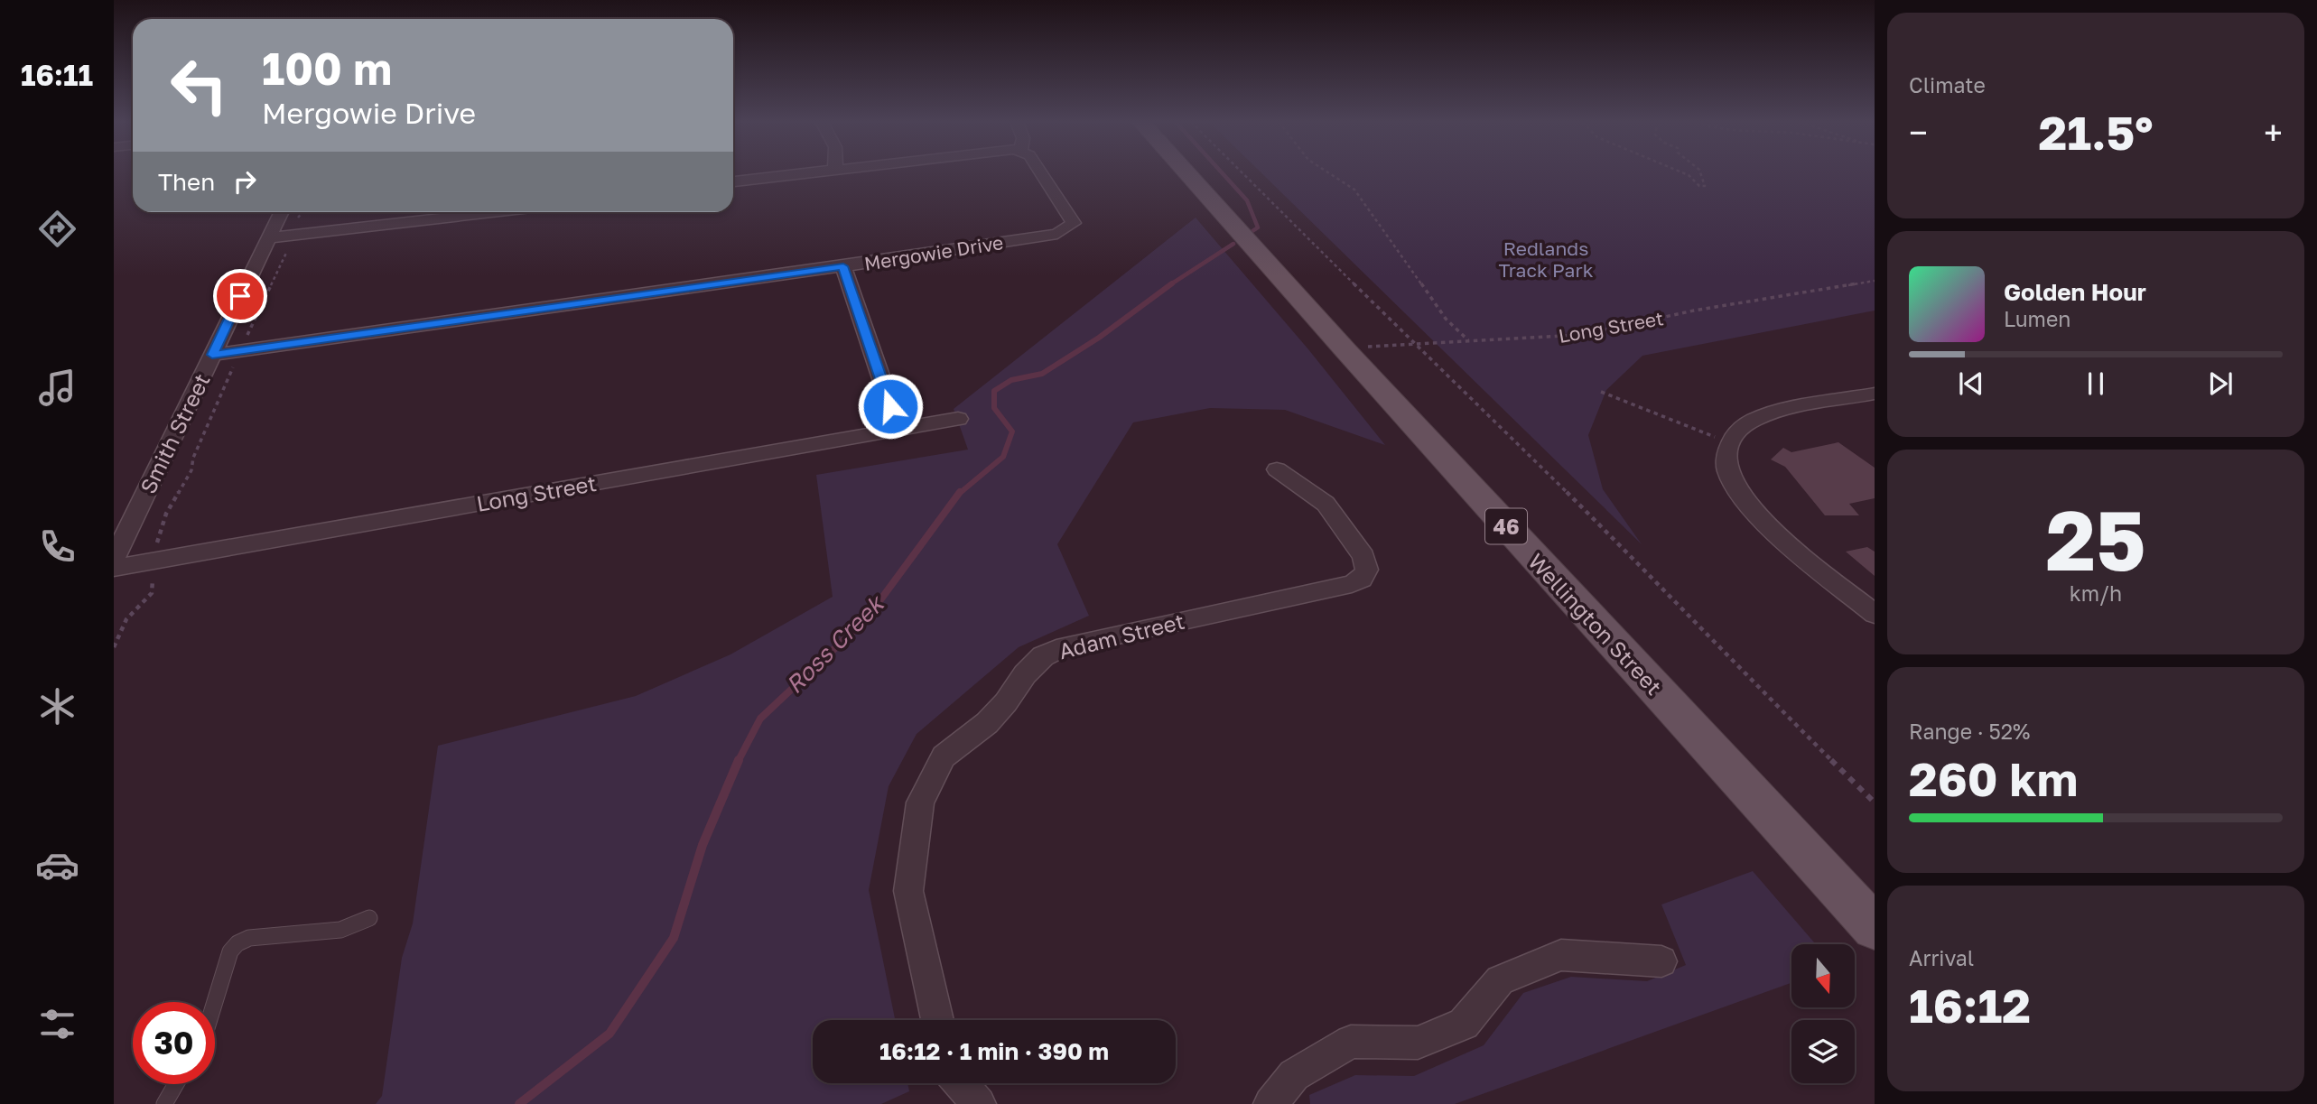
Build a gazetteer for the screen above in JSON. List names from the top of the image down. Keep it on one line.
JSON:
{"streets":{"main road":["46","Wellington Street"],"street":["Mergowie Drive","Long Street","Smith Street","Adam Street"]},"crossings":[["Mergowie Drive","Smith Street"],["Long Street","Wellington Street"]],"water":["Ross Creek"],"parks":["Redlands Track Park"],"north":"bottom","page":{"tabs":"16:11","tile":["Climate",["25","km/h"],["Range · 52%","260 km"],["Arrival","16:12"]],"turn":["100 m","Mergowie Drive"],"heat":["−","21.5°","+"],"then":"Then","song":["Golden Hour","Lumen"],"limit":"30","trip":"16:12 · 1 min · 390 m"}}
